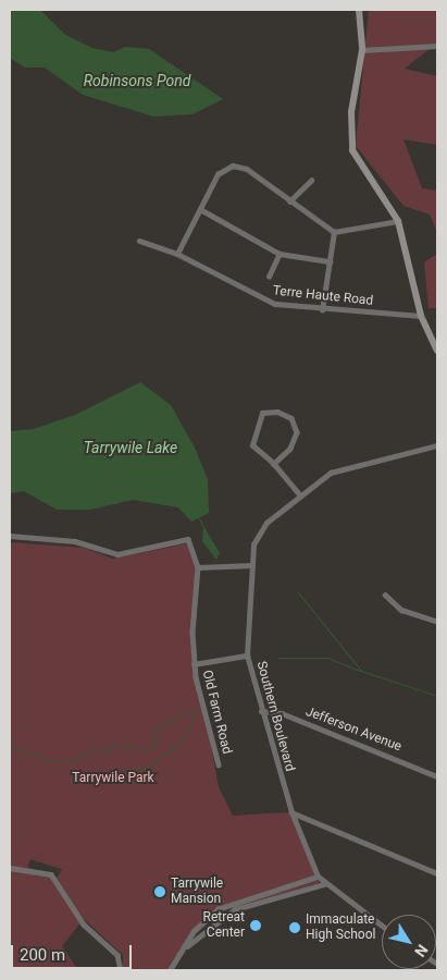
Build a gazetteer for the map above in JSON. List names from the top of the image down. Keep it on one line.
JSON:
{"streets":{"street":["Terre Haute Road","Old Farm Road","Southern Boulevard","Jefferson Avenue"]},"crossings":[["Southern Boulevard","Jefferson Avenue"]],"water":["Robinsons Pond","Tarrywile Lake"],"parks":["Tarrywile Park"],"places":["Tarrywile Mansion","Retreat Center","Immaculate High School"],"scale_bar":"200 m","north":"bottom right"}
